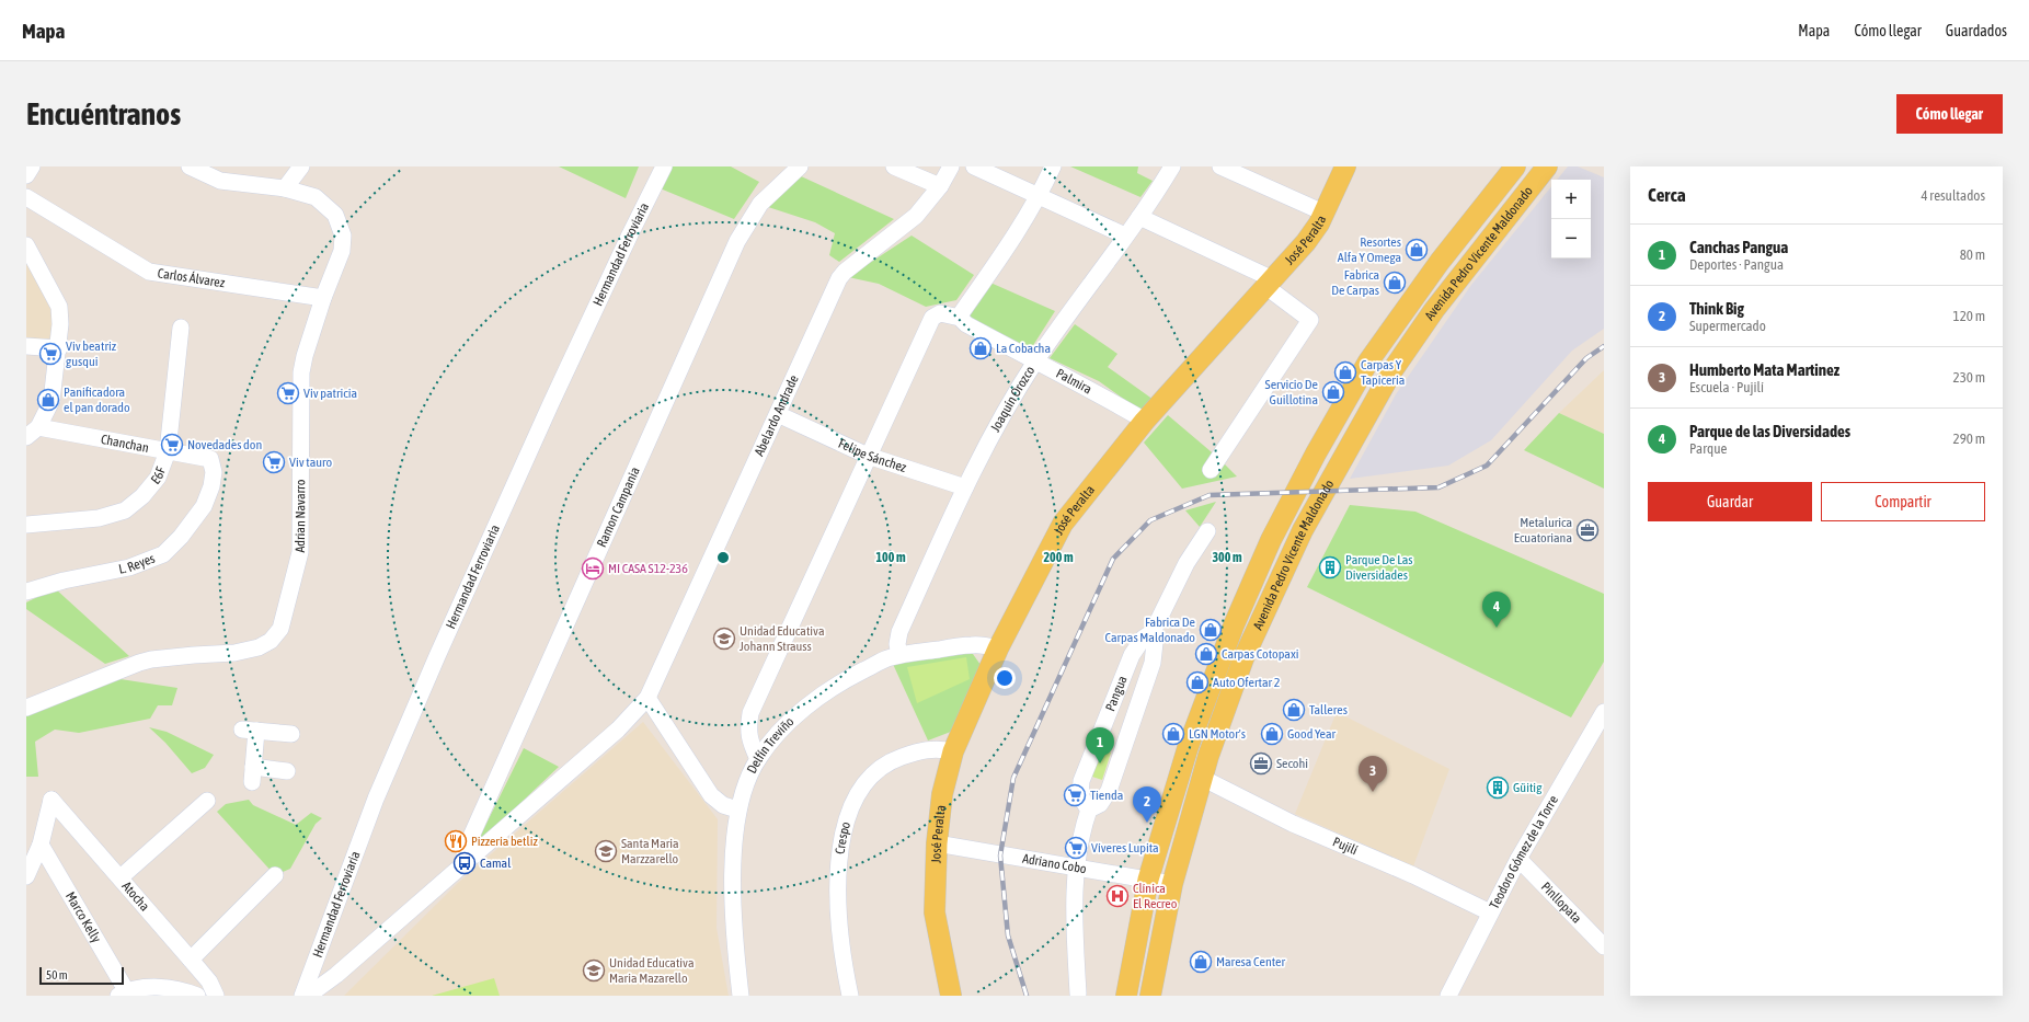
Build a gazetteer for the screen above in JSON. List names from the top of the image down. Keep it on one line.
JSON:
{"streets":{"main road":["José Peralta","Avenida Pedro Vicente Maldonado"],"street":["Hermandad Ferroviaria","Carlos Álvarez","Palmira","Joaquín Orozco","Abelardo Andrade","Chanchan","Felipe Sánchez","E6F","Ramon Campania","Adrian Navarro","L. Reyes","Pangua","Delfín Treviño","Crespo","Pujilí","Teodoro Gómez de la Torre","Adriano Cobo","Atocha","Pinllopata","Marco Kelly"]},"crossings":[["José Peralta","Palmira"],["José Peralta","Delfín Treviño"],["José Peralta","Crespo"],["José Peralta","Adriano Cobo"],["Hermandad Ferroviaria","Abelardo Andrade"],["Hermandad Ferroviaria","Ramon Campania"],["Avenida Pedro Vicente Maldonado","Pujilí"],["Avenida Pedro Vicente Maldonado","Adriano Cobo"],["Carlos Álvarez","Adrian Navarro"],["Palmira","Joaquín Orozco"],["Palmira","Felipe Sánchez"],["Joaquín Orozco","Felipe Sánchez"],["Joaquín Orozco","Delfín Treviño"],["Chanchan","E6F"],["Chanchan","L. Reyes"],["Pangua","Adriano Cobo"],["Pujilí","Teodoro Gómez de la Torre"],["Teodoro Gómez de la Torre","Pinllopata"],["Atocha","Marco Kelly"]],"places":{"shop":["Resortes Alfa Y Omega","Fabrica De Carpas","La Cobacha","Carpas Y Tapiceria","Servicio De Guillotina","Panificadora el pan dorado","Fabrica De Carpas Maldonado","Carpas Cotopaxi","Auto Ofertar 2","Talleres","LGN Motor's","Good Year","Maresa Center"],"supermarket":["Viv beatriz gusqui","Viv patricia","Novedades don","Viv tauro","Tienda","Víveres Lupita"],"office":["Metalurica Ecuatoriana","Secohi"],"building":["Parque De Las Diversidades","Güitig"],"hotel":["MI CASA S12-236"],"school or university":["Unidad Educativa Johann Strauss","Santa Maria Marzzarello","Unidad Educativa Maria Mazarello"],"restaurant":["Pizzería betliz"],"bus stop":["Camal"],"hospital":["Clínica El Recreo"]},"scale_bar":"50 m","page":{"header":"Mapa","nav":["Mapa","Cómo llegar","Guardados"],"buttons":["Cómo llegar",["Guardar","Compartir"]],"title":"Encuéntranos","heading":["Cerca","4 resultados"],"map_buttons":["+","−"],"list":[{"mark":"1","name":"Canchas Pangua","note":"Deportes · Pangua","value":"80 m"},{"mark":"2","name":"Think Big","note":"Supermercado","value":"120 m"},{"mark":"3","name":"Humberto Mata Martinez","note":"Escuela · Pujilí","value":"230 m"},{"mark":"4","name":"Parque de las Diversidades","note":"Parque","value":"290 m"}],"pins":["4","1","3","2"],"scale":"50 m"},"rings":["100 m","200 m","300 m"]}
